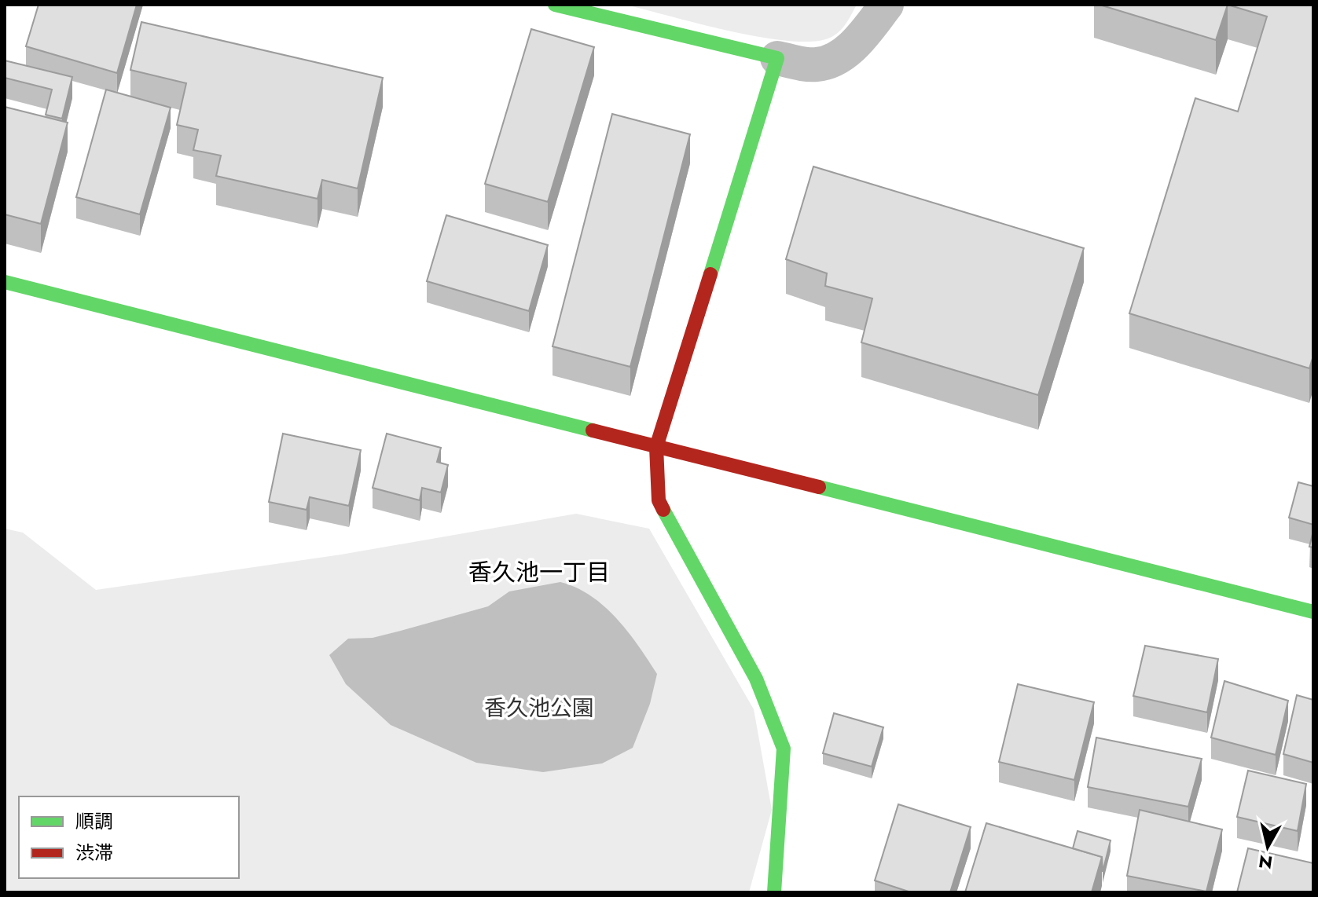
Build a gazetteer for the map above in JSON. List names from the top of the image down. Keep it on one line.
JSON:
{"districts":["香久池一丁目"],"parks":["香久池公園"],"legend":["順調","渋滞"],"north":"bottom"}
